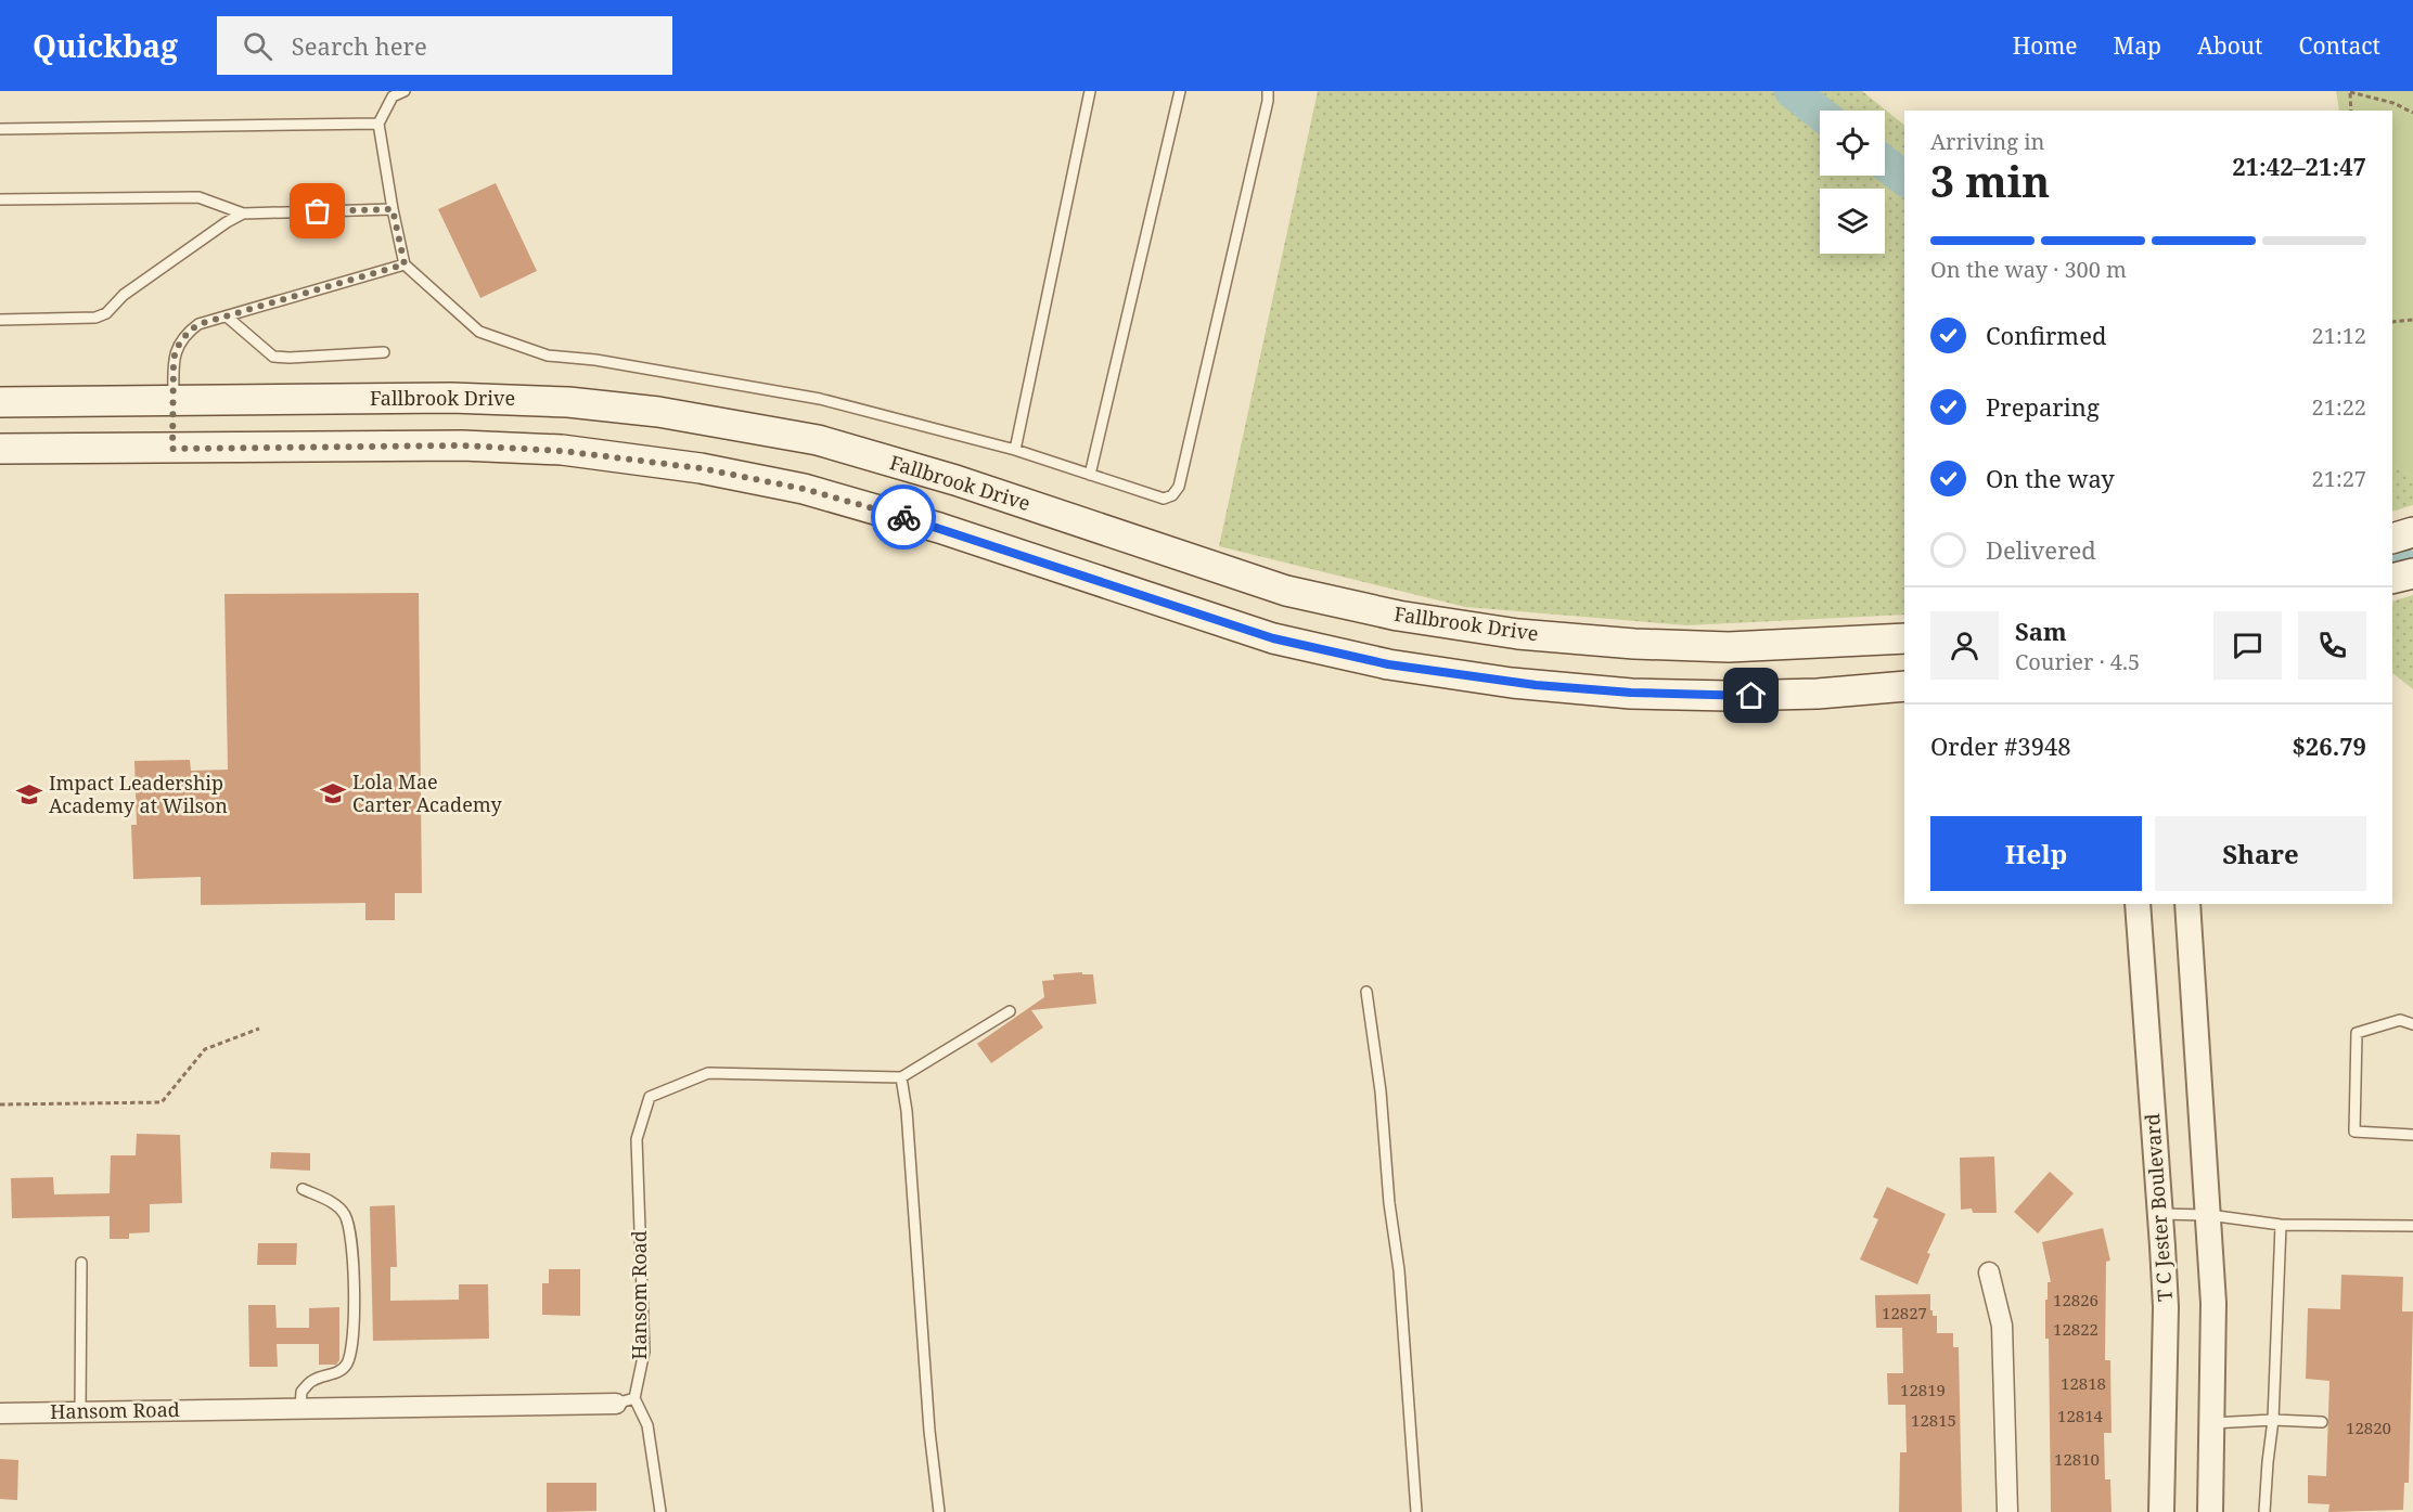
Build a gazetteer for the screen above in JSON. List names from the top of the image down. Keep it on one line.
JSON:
{"streets":{"main road":["Fallbrook Drive"],"street":["T C Jester Boulevard","Hansom Road"]},"places":{"school or university":["Lola Mae Carter Academy","Impact Leadership Academy at Wilson"]},"house_numbers":["12826","12827","12822","12818","12819","12814","12815","12820","12810"],"page":{"header":"Quickbag","search":"Search here","nav":["Home","Map","About","Contact"],"heading":["3 min","Arriving in","21:42–21:47"],"panel":["Sam","Courier · 4.5","Order #3948","$26.79"],"bar":"On the way · 300 m","list":[["Confirmed","21:12"],["Preparing","21:22"],["On the way","21:27"],"Delivered"],"buttons":["Help","Share"]}}
